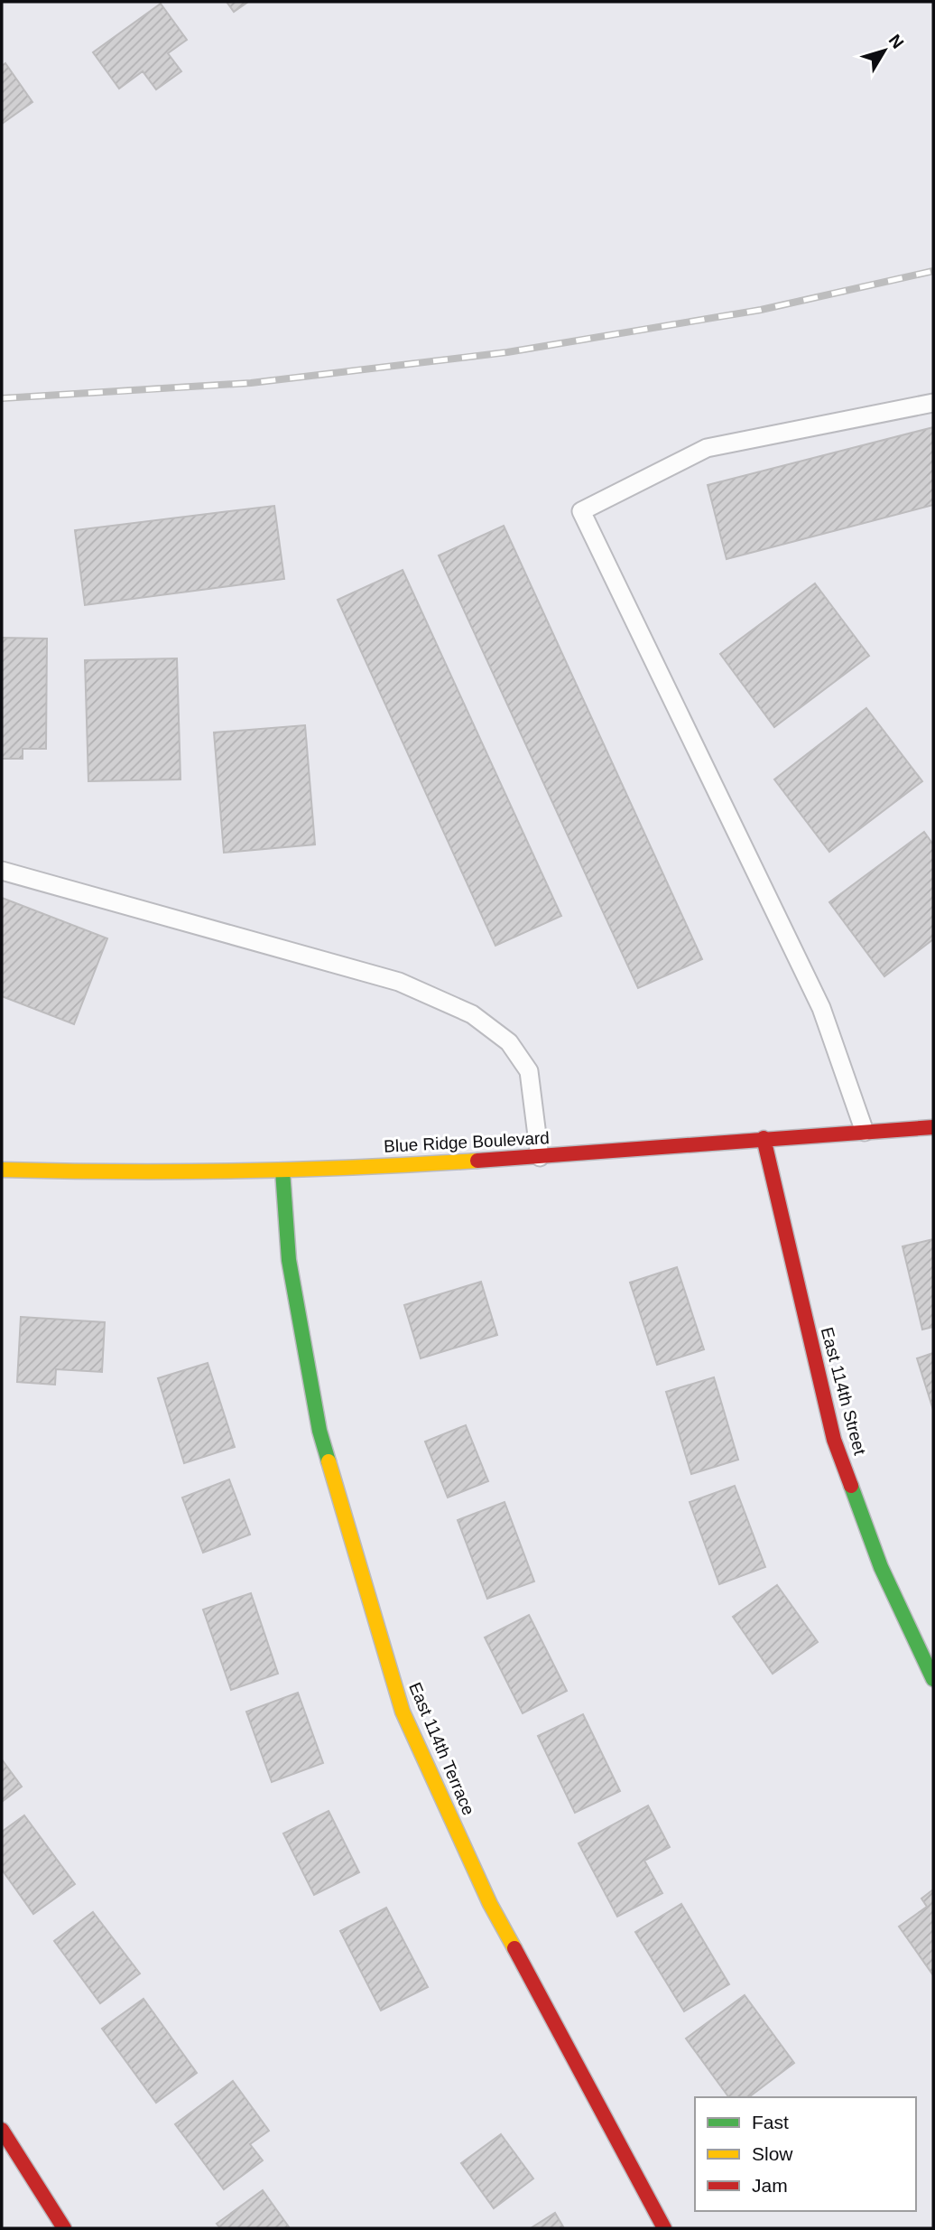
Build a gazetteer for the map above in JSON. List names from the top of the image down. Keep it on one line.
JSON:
{"streets":{"street":["Blue Ridge Boulevard","East 114th Street","East 114th Terrace"]},"crossings":[["Blue Ridge Boulevard","East 114th Street"],["Blue Ridge Boulevard","East 114th Terrace"]],"legend":["Fast","Slow","Jam"],"north":"top right"}
